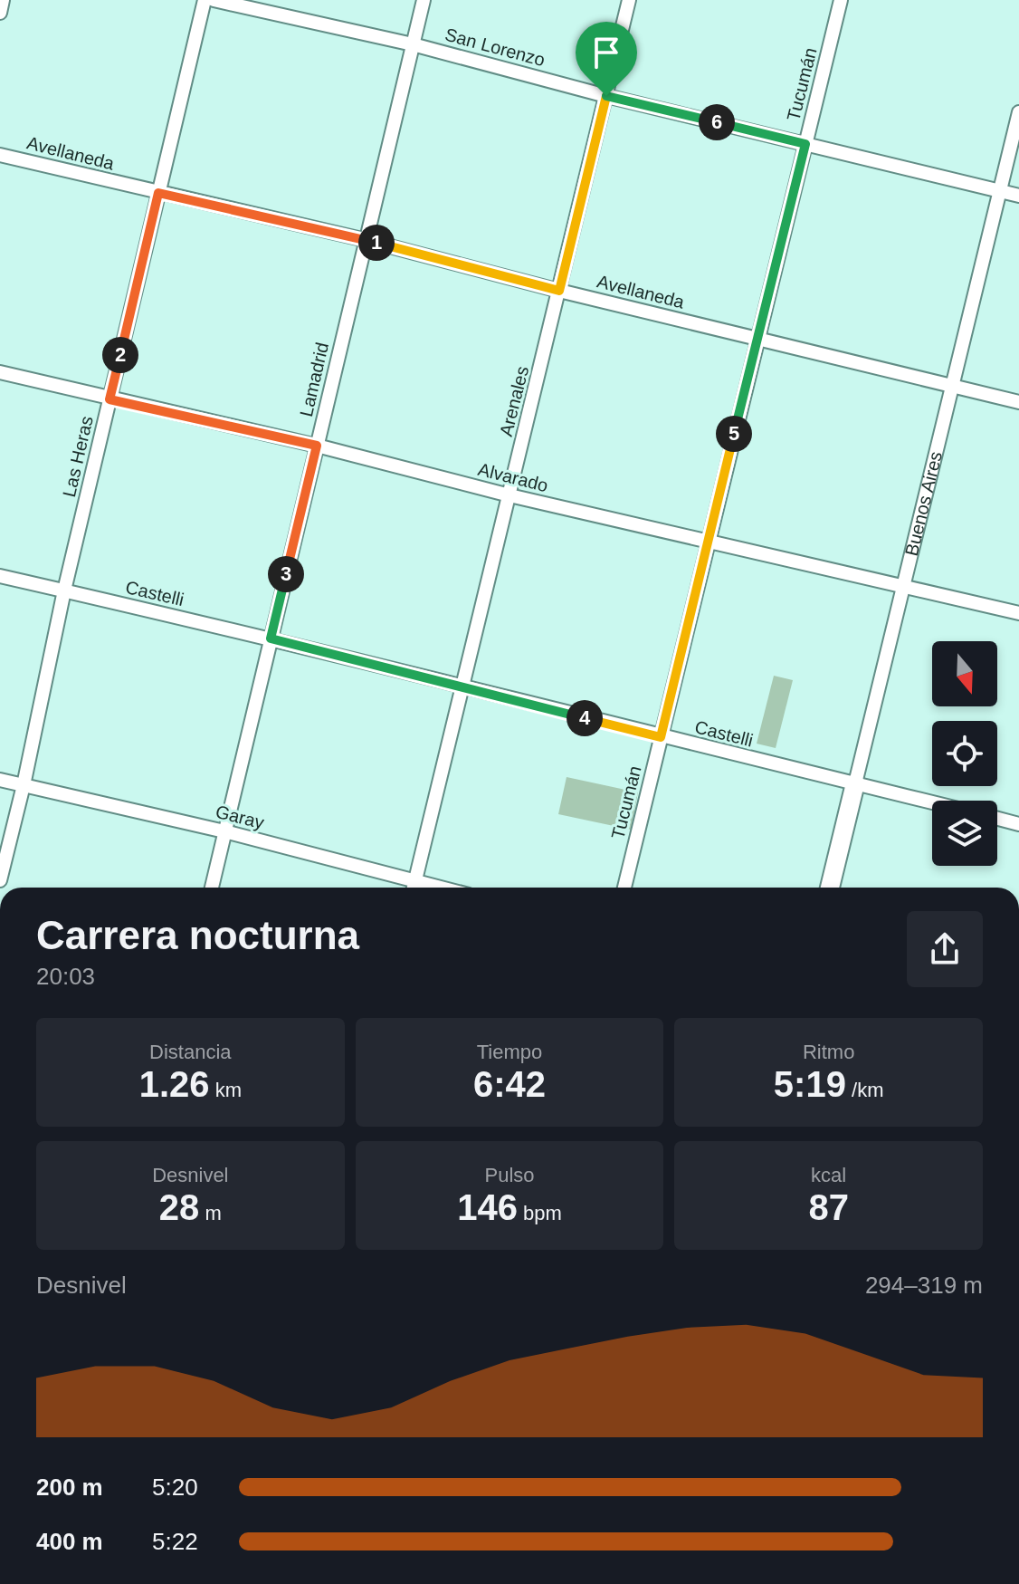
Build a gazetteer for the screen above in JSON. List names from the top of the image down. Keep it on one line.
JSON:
{"streets":{"street":["San Lorenzo","Tucumán","Avellaneda","Lamadrid","Arenales","Las Heras","Alvarado","Buenos Aires","Castelli","Garay"]},"crossings":[["San Lorenzo","Tucumán"],["San Lorenzo","Lamadrid"],["San Lorenzo","Arenales"],["San Lorenzo","Buenos Aires"],["Tucumán","Avellaneda"],["Tucumán","Alvarado"],["Tucumán","Castelli"],["Avellaneda","Lamadrid"],["Avellaneda","Arenales"],["Avellaneda","Las Heras"],["Avellaneda","Buenos Aires"],["Lamadrid","Alvarado"],["Lamadrid","Castelli"],["Lamadrid","Garay"],["Arenales","Alvarado"],["Arenales","Castelli"],["Las Heras","Alvarado"],["Las Heras","Castelli"],["Las Heras","Garay"],["Alvarado","Buenos Aires"],["Buenos Aires","Castelli"]],"north":"bottom","page":{"pins":["6","1","2","5","3","4"],"heading":["Carrera nocturna","20:03"],"stats":[["Distancia","1.26 km"],["Tiempo","6:42"],["Ritmo","5:19 /km"],["Desnivel","28 m"],["Pulso","146 bpm"],["kcal","87"]],"chart":["Desnivel","294–319 m"],"list":[{"name":"200 m","note":"5:20"},{"name":"400 m","note":"5:22"}]}}
